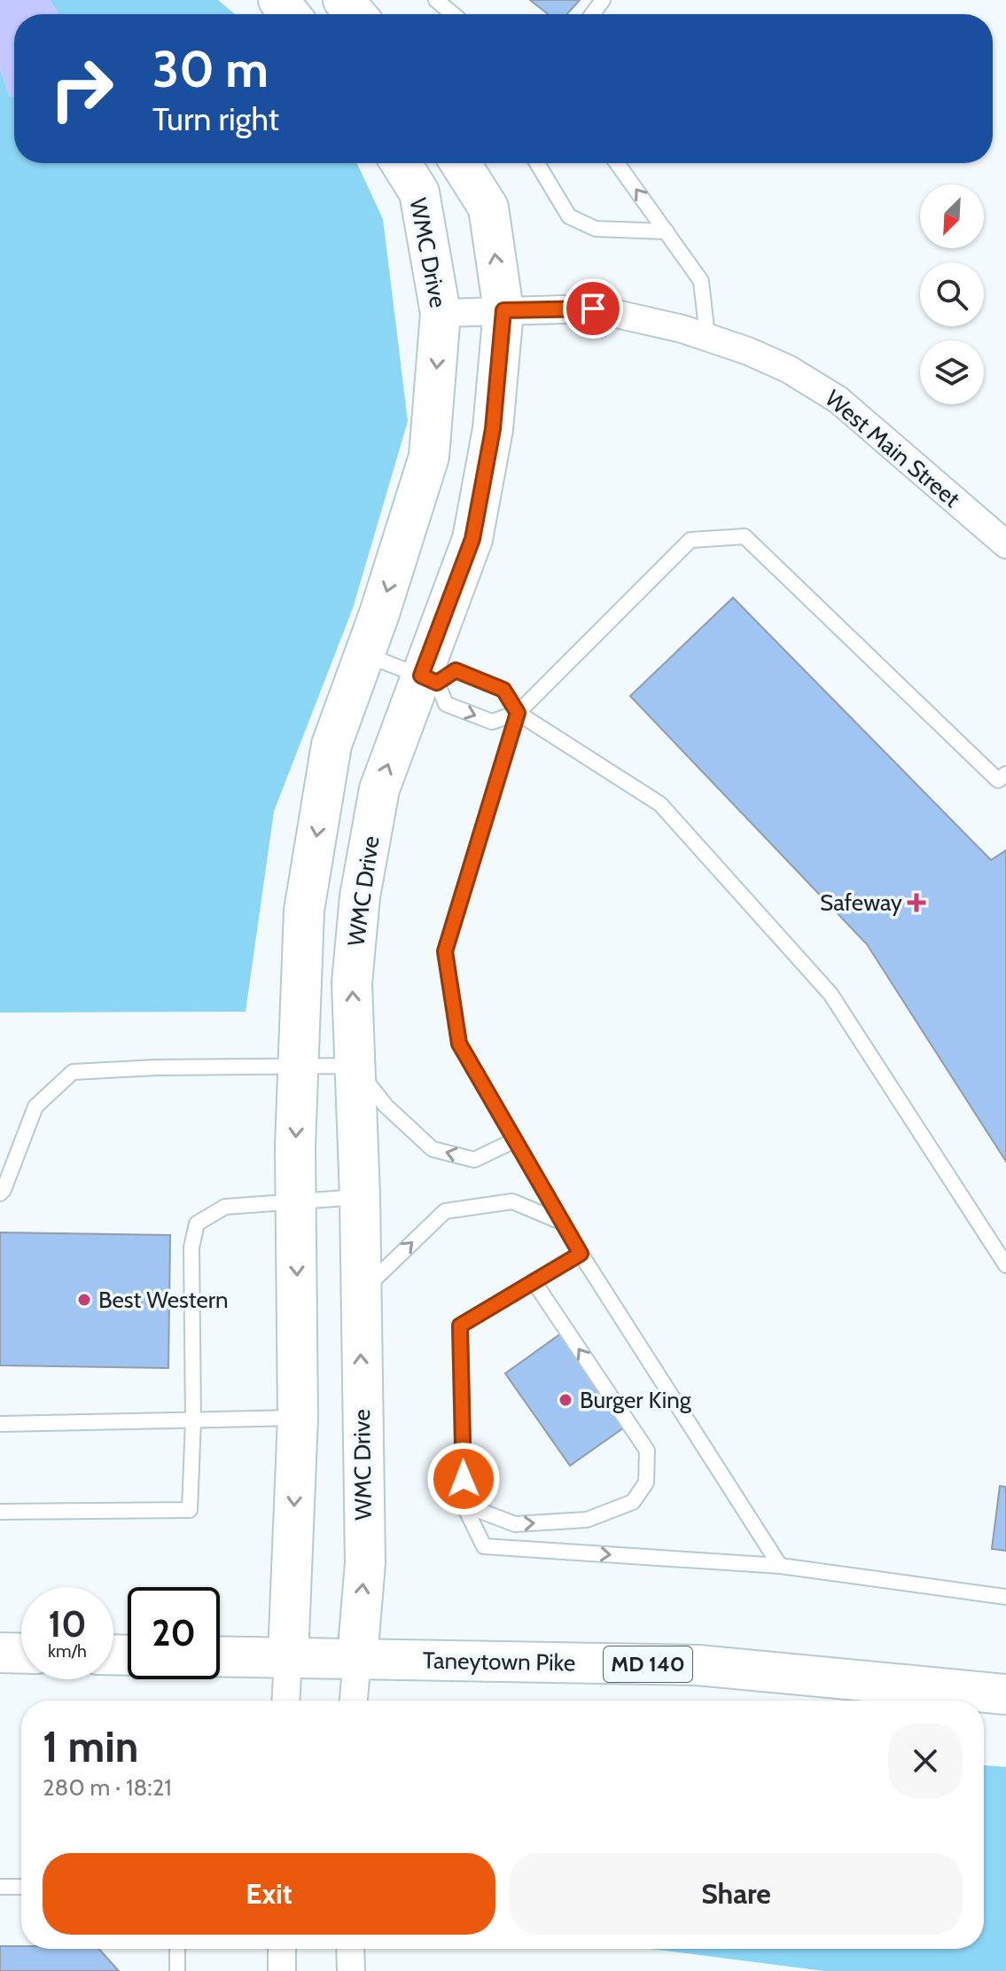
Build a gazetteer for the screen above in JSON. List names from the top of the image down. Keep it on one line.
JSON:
{"streets":{"main road":["WMC Drive","Taneytown Pike","MD 140"],"street":["West Main Street"]},"crossings":[["WMC Drive","West Main Street"],["WMC Drive","Taneytown Pike"]],"places":{"health":["Safeway"],"other":["Best Western","Burger King"]},"north":"bottom left","page":{"turn":["30 m","Turn right"],"speed":"10 km/h","limit":"20","heading":["1 min","280 m · 18:21"],"buttons":["Exit","Share"]}}
